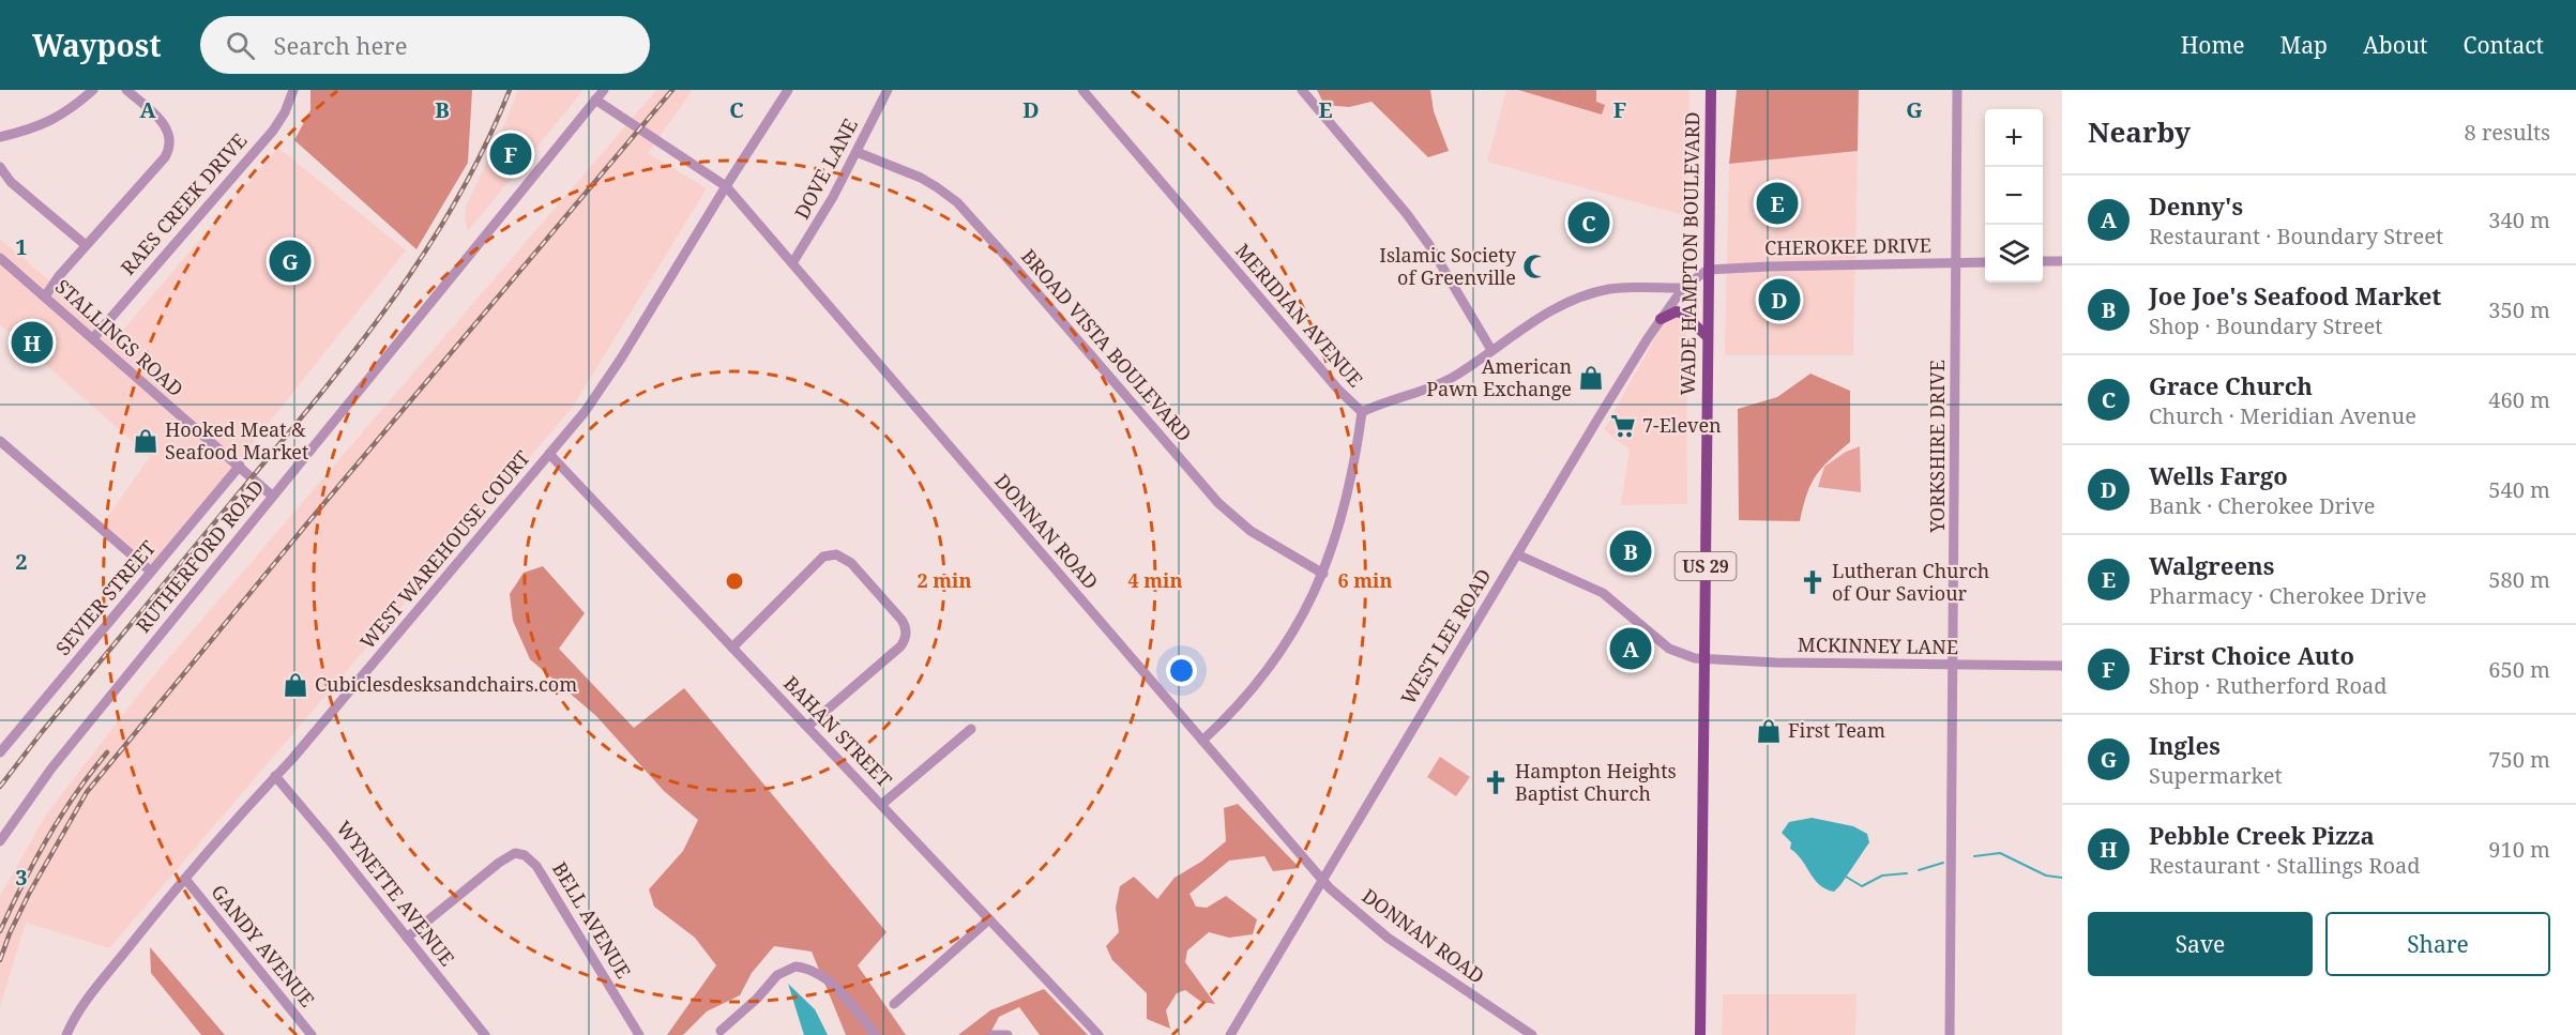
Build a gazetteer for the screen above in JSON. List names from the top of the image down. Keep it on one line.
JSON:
{"streets":{"main road":["WADE HAMPTON BOULEVARD","US 29"],"street":["DOVE LANE","RAES CREEK DRIVE","CHEROKEE DRIVE","MERIDIAN AVENUE","STALLINGS ROAD","BROAD VISTA BOULEVARD","YORKSHIRE DRIVE","DONNAN ROAD","WEST WAREHOUSE COURT","RUTHERFORD ROAD","SEVIER STREET","WEST LEE ROAD","MCKINNEY LANE","BAHAN STREET","WYNETTE AVENUE","BELL AVENUE","GANDY AVENUE"]},"crossings":[["DOVE LANE","BROAD VISTA BOULEVARD"],["DOVE LANE","DONNAN ROAD"],["RAES CREEK DRIVE","STALLINGS ROAD"],["CHEROKEE DRIVE","WADE HAMPTON BOULEVARD"],["CHEROKEE DRIVE","YORKSHIRE DRIVE"],["CHEROKEE DRIVE","WEST LEE ROAD"],["WADE HAMPTON BOULEVARD","WEST LEE ROAD"],["WADE HAMPTON BOULEVARD","MCKINNEY LANE"],["MERIDIAN AVENUE","WEST LEE ROAD"],["STALLINGS ROAD","RUTHERFORD ROAD"],["STALLINGS ROAD","SEVIER STREET"],["YORKSHIRE DRIVE","MCKINNEY LANE"],["DONNAN ROAD","WEST WAREHOUSE COURT"],["DONNAN ROAD","RUTHERFORD ROAD"],["DONNAN ROAD","WEST LEE ROAD"],["WEST WAREHOUSE COURT","BAHAN STREET"],["WEST WAREHOUSE COURT","WYNETTE AVENUE"],["WEST WAREHOUSE COURT","GANDY AVENUE"],["WYNETTE AVENUE","BELL AVENUE"]],"places":{"mosque":["Islamic Society of Greenville"],"shop":["American Pawn Exchange","Hooked Meat & Seafood Market","Cubiclesdesksandchairs.com","First Team"],"supermarket":["7-Eleven"],"church":["Lutheran Church of Our Saviour","Hampton Heights Baptist Church"]},"page":{"header":"Waypost","search":"Search here","nav":["Home","Map","About","Contact"],"heading":["Nearby","8 results"],"map_buttons":["+","−"],"pins":["F","E","C","G","D","H","B","A"],"list":[{"mark":"A","name":"Denny's","note":"Restaurant · Boundary Street","value":"340 m"},{"mark":"B","name":"Joe Joe's Seafood Market","note":"Shop · Boundary Street","value":"350 m"},{"mark":"C","name":"Grace Church","note":"Church · Meridian Avenue","value":"460 m"},{"mark":"D","name":"Wells Fargo","note":"Bank · Cherokee Drive","value":"540 m"},{"mark":"E","name":"Walgreens","note":"Pharmacy · Cherokee Drive","value":"580 m"},{"mark":"F","name":"First Choice Auto","note":"Shop · Rutherford Road","value":"650 m"},{"mark":"G","name":"Ingles","note":"Supermarket","value":"750 m"},{"mark":"H","name":"Pebble Creek Pizza","note":"Restaurant · Stallings Road","value":"910 m"}],"buttons":["Save","Share"]},"grid":{"columns":["A","B","C","D","E","F","G"],"rows":["1","2","3"]},"rings":["2 min","4 min","6 min"]}
